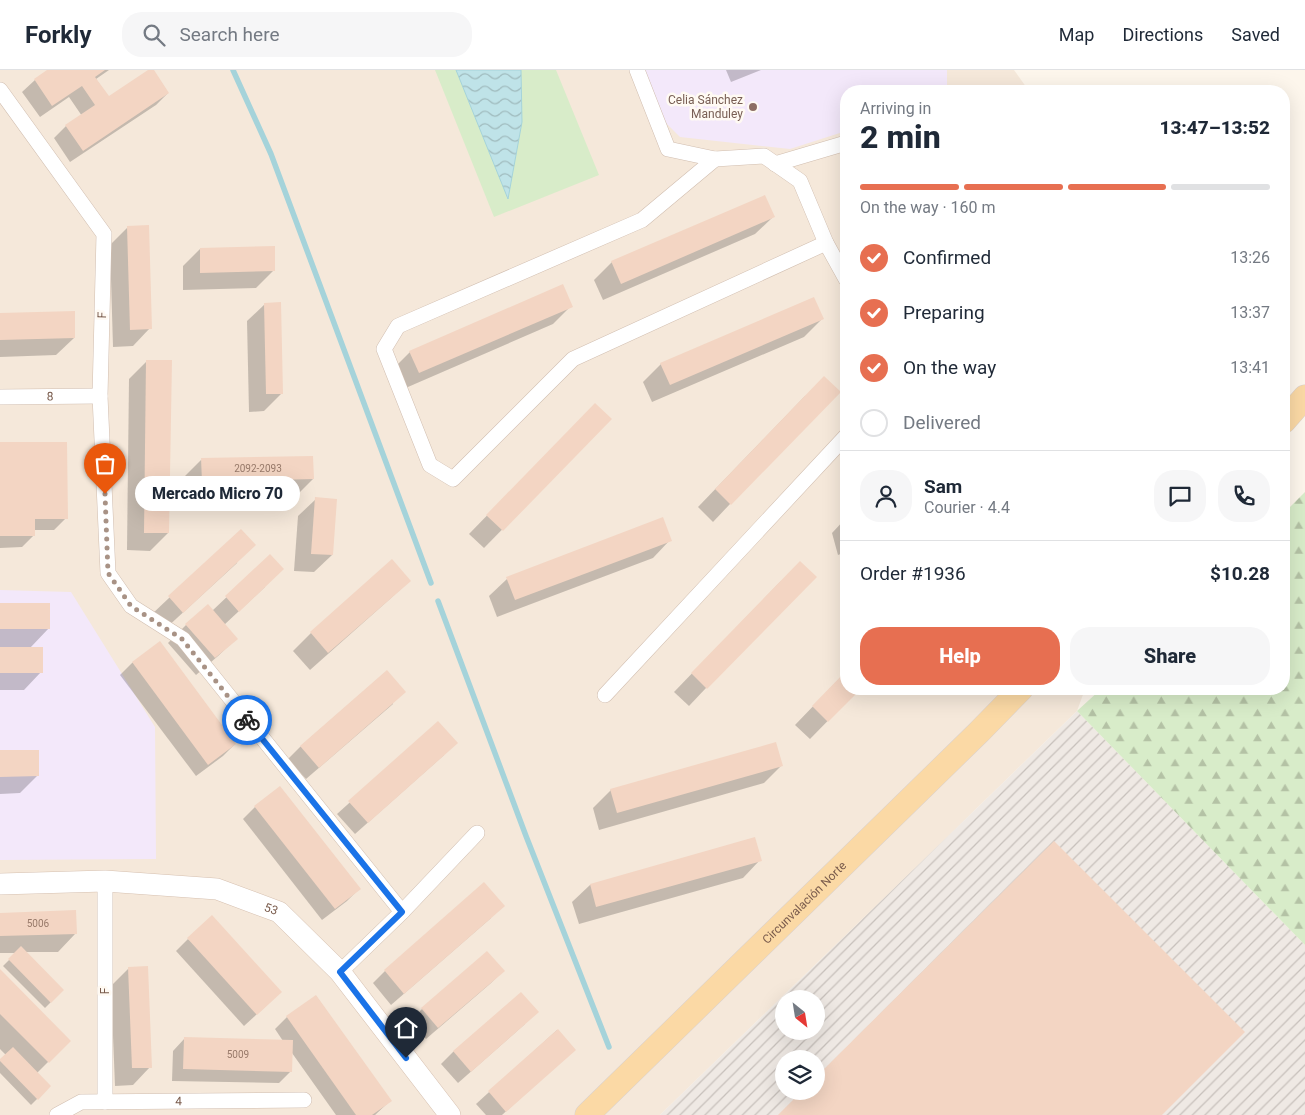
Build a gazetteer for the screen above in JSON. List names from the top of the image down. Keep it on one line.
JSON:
{"streets":{"main road":["Circunvalación Norte"],"street":["F","8","53","4"]},"crossings":[["F","8"],["F","53"],["F","4"]],"places":["Celia Sánchez Manduley","Mercado Micro 70"],"house_numbers":["2092-2093","5006","5009"],"north":"bottom right","page":{"header":"Forkly","search":"Search here","nav":["Map","Directions","Saved"],"heading":["2 min","Arriving in","13:47–13:52"],"panel":["Sam","Courier · 4.4","Order #1936","$10.28"],"bar":"On the way · 160 m","list":[["Confirmed","13:26"],["Preparing","13:37"],["On the way","13:41"],"Delivered"],"bubble":"Mercado Micro 70","buttons":["Help","Share"]}}
